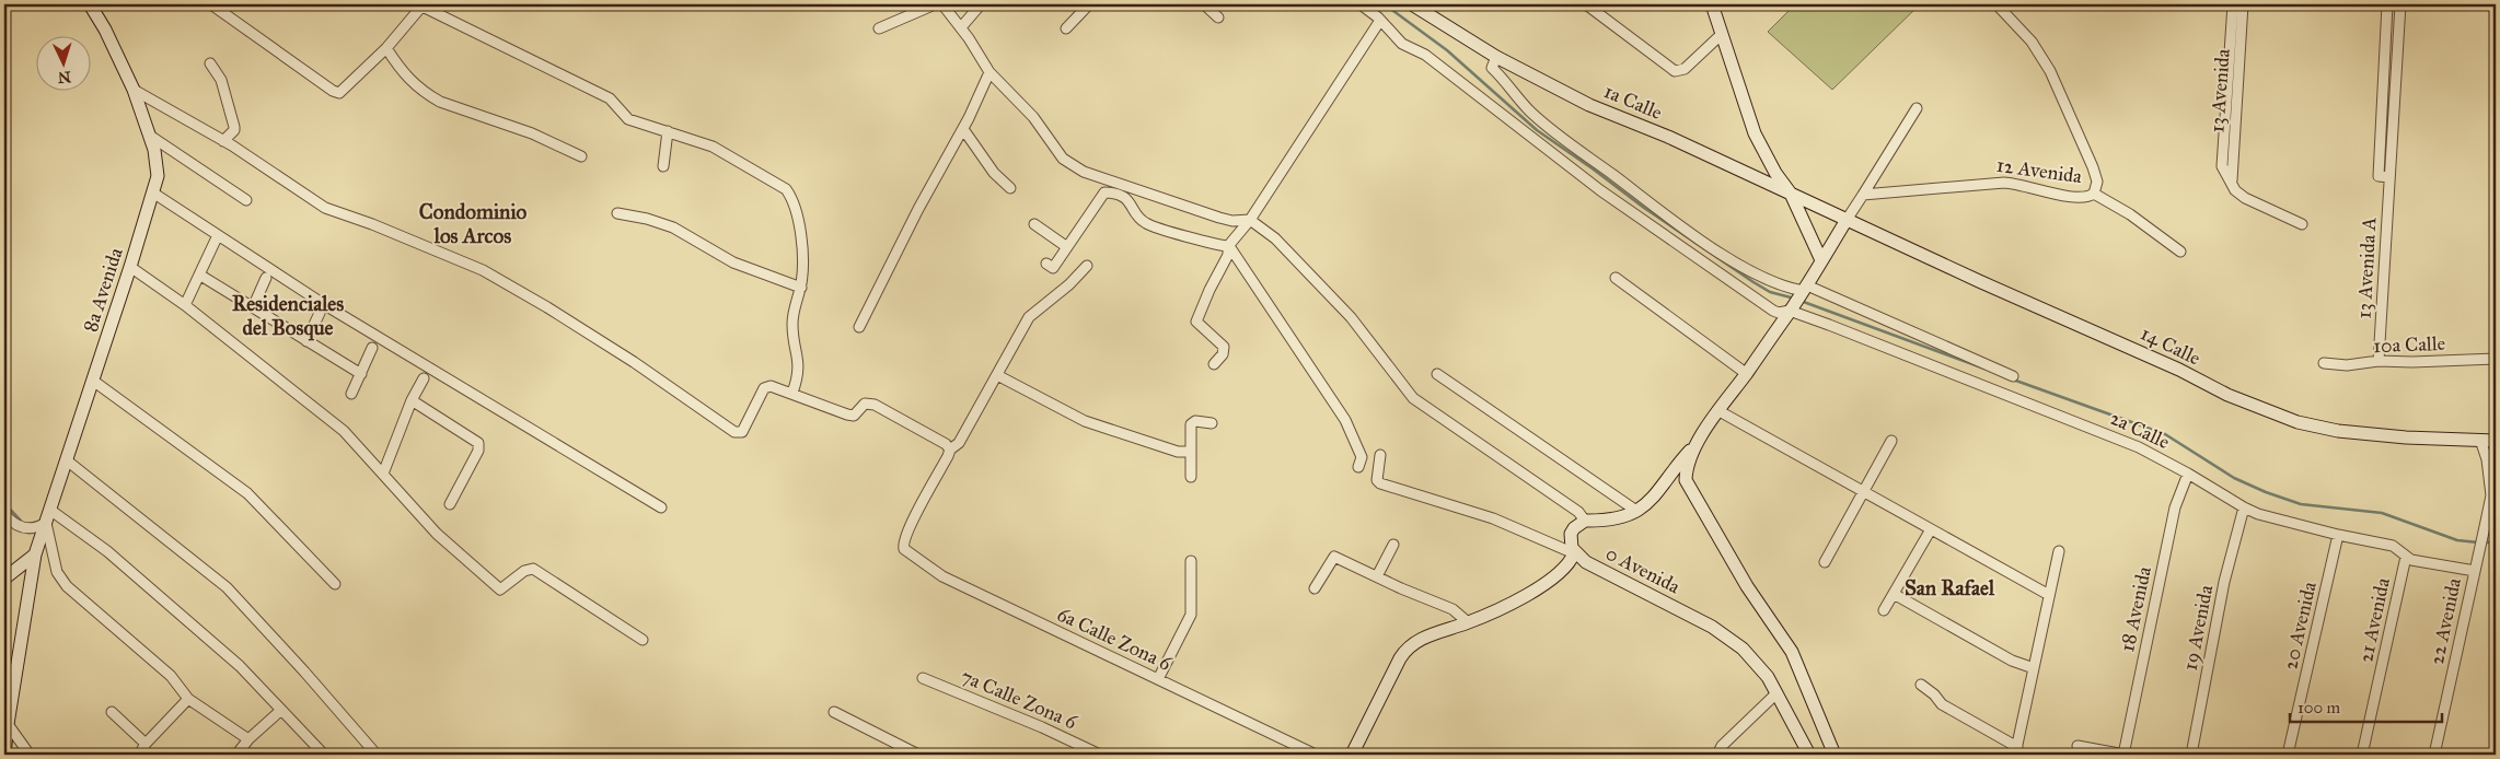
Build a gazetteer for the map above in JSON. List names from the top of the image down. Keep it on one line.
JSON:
{"streets":{"street":["13 Avenida","1a Calle","12 Avenida","13 Avenida A","8a Avenida","10a Calle","14 Calle","2a Calle","0 Avenida","18 Avenida","21 Avenida","22 Avenida","20 Avenida","19 Avenida","6a Calle Zona 6","7a Calle Zona 6"]},"crossings":[["1a Calle","14 Calle"],["13 Avenida A","10a Calle"],["14 Calle","22 Avenida"],["2a Calle","0 Avenida"],["2a Calle","18 Avenida"],["2a Calle","21 Avenida"],["2a Calle","22 Avenida"],["2a Calle","20 Avenida"],["2a Calle","19 Avenida"]],"districts":["Condominio los Arcos","Residenciales del Bosque","San Rafael"],"scale_bar":"100 m","north":"bottom"}
